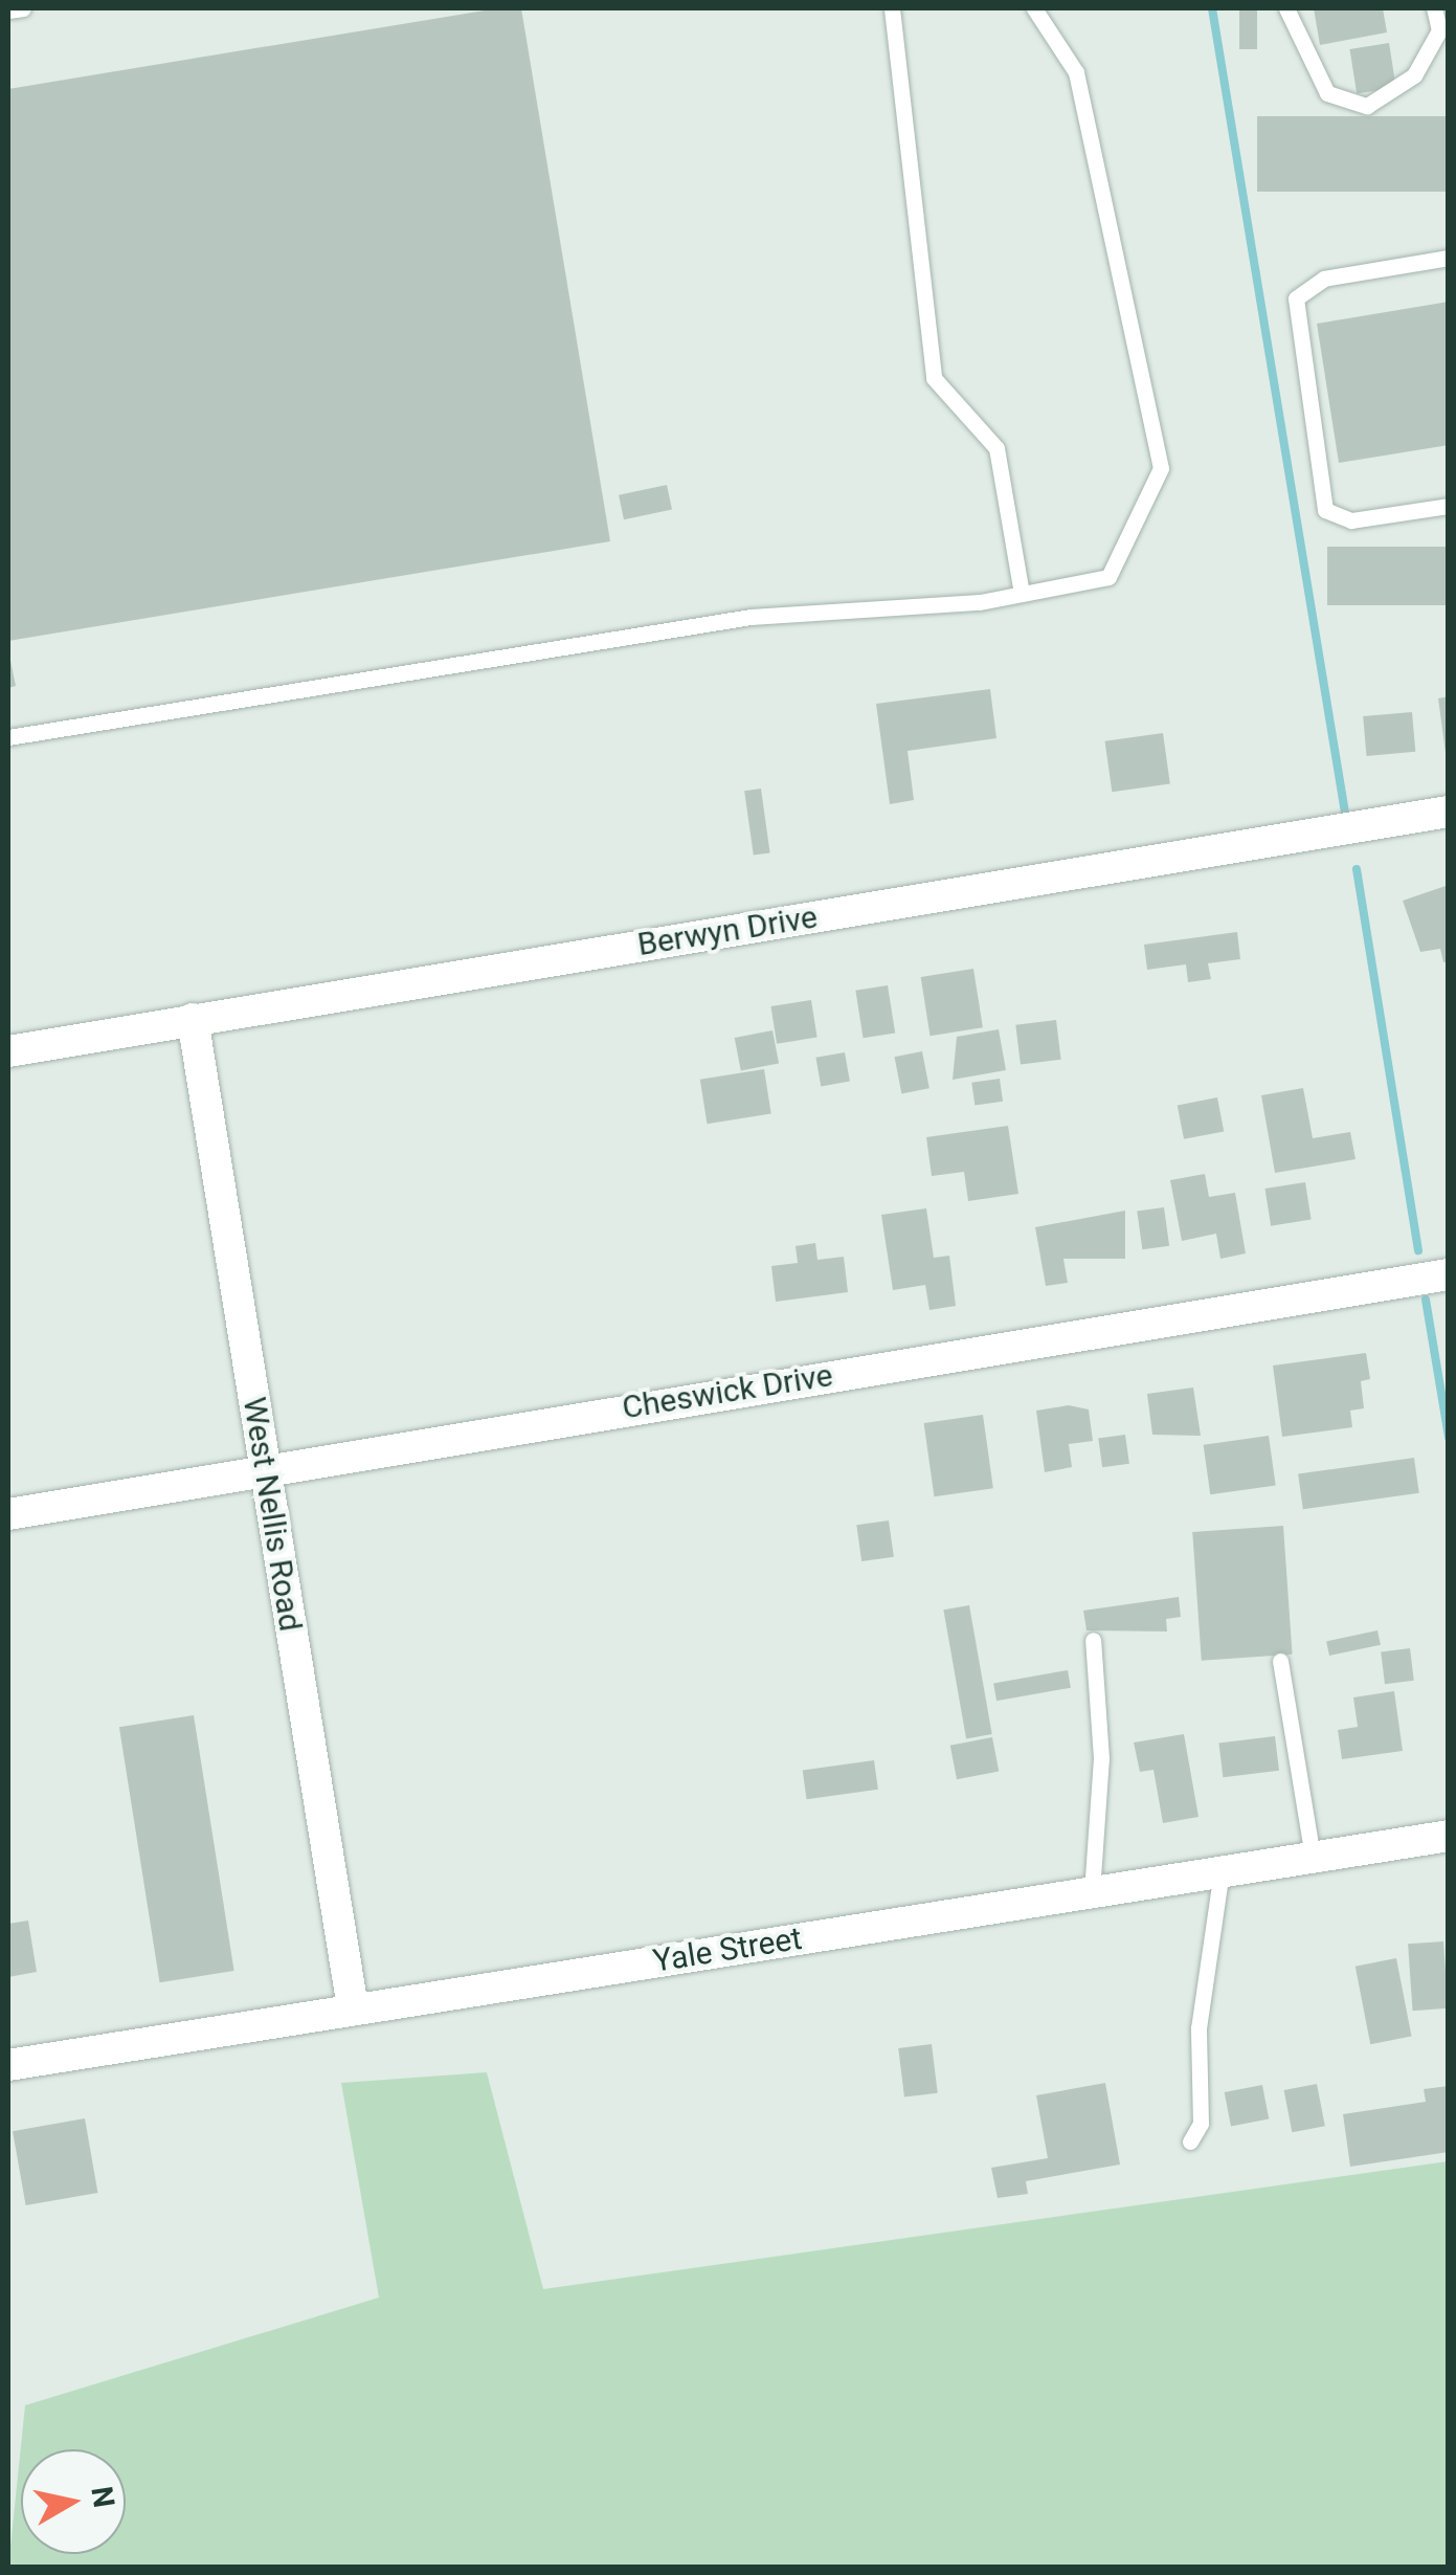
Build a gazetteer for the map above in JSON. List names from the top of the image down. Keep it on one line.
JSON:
{"streets":{"street":["Berwyn Drive","Cheswick Drive","West Nellis Road","Yale Street"]},"crossings":[["Berwyn Drive","West Nellis Road"],["Cheswick Drive","West Nellis Road"],["West Nellis Road","Yale Street"]],"north":"right"}
